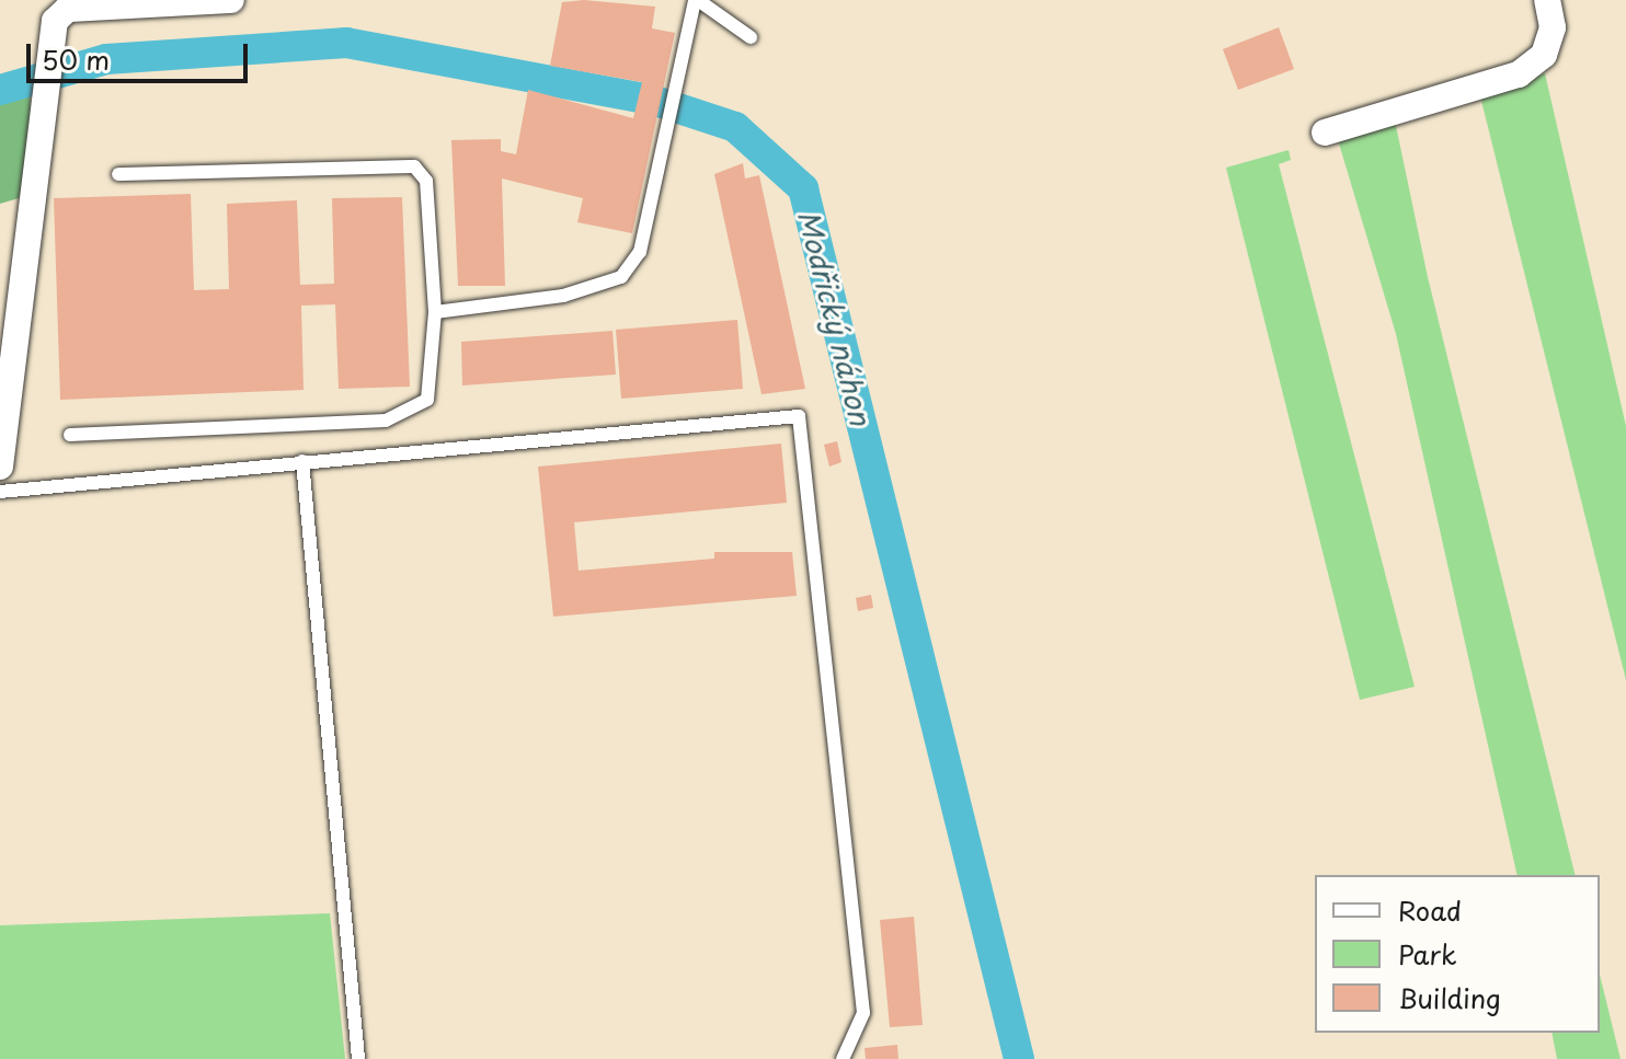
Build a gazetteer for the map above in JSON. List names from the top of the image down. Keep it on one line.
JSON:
{"water":["Modřický náhon"],"legend":["Road","Park","Building"],"scale_bar":"50 m"}
